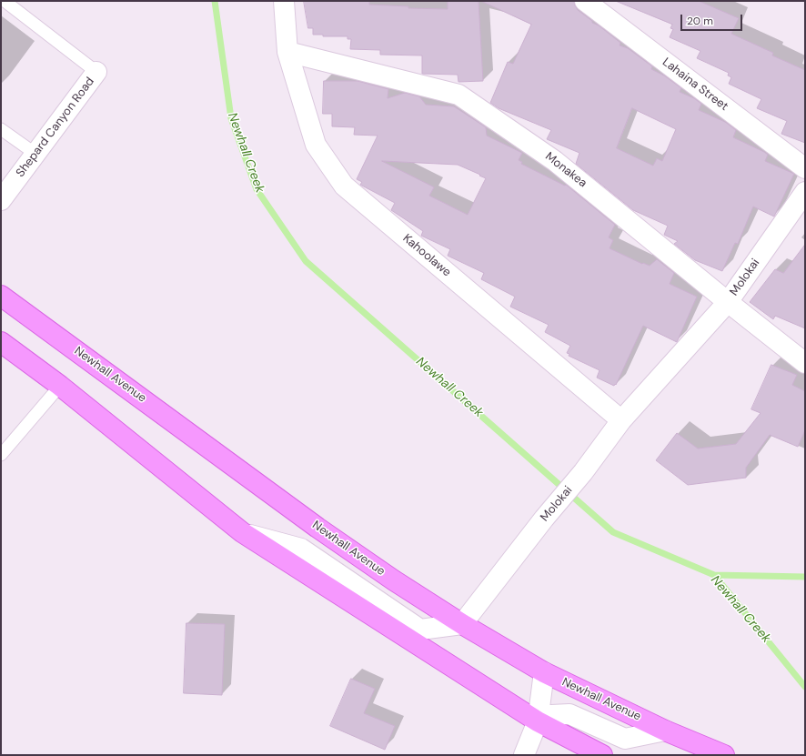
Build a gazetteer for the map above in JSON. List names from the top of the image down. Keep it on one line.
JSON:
{"streets":{"main road":["Newhall Avenue"],"street":["Lahaina Street","Shepard Canyon Road","Monakea","Kahoolawe","Molokai"]},"crossings":[["Monakea","Kahoolawe"],["Monakea","Molokai"],["Kahoolawe","Molokai"],["Molokai","Newhall Avenue"]],"water":["Newhall Creek"],"scale_bar":"20 m"}
